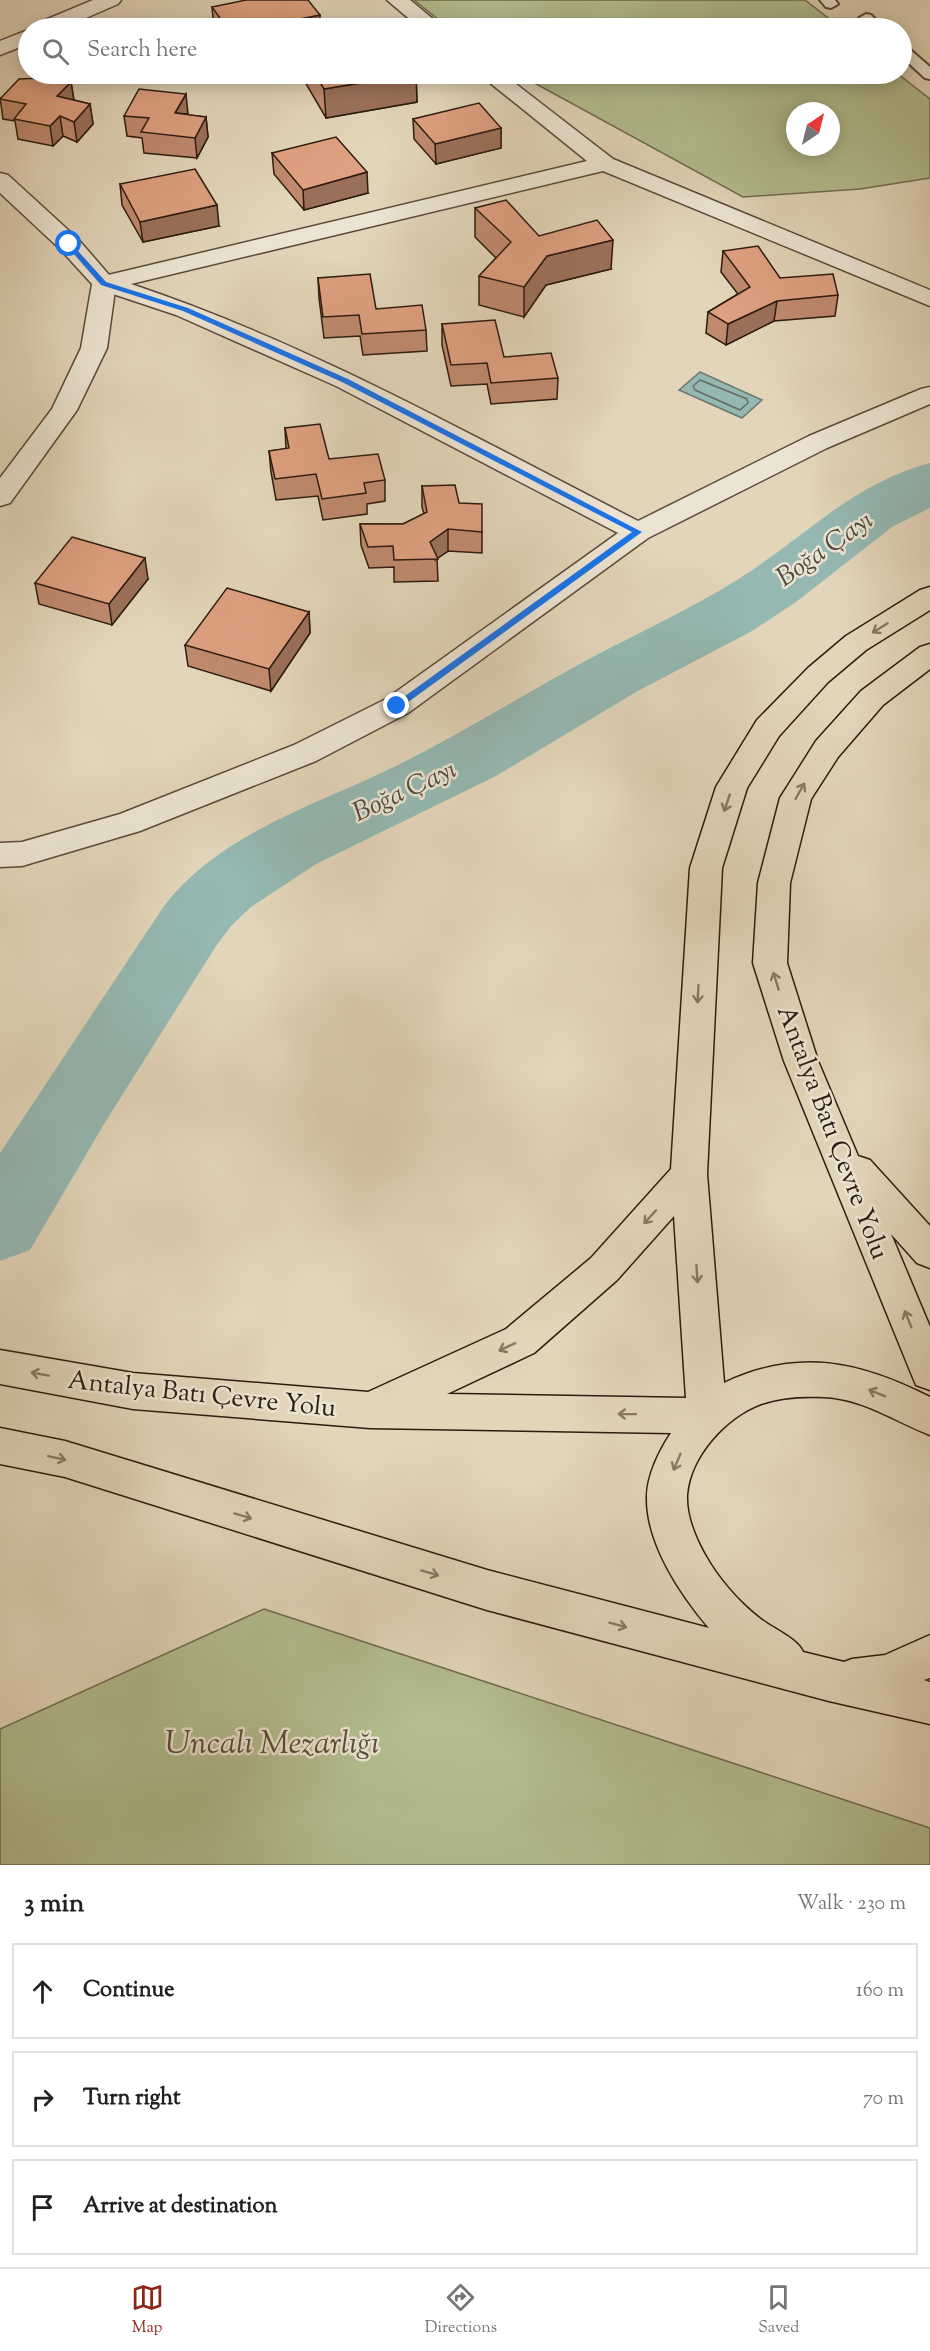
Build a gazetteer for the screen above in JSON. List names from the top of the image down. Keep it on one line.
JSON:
{"streets":{"highway":["Antalya Batı Çevre Yolu"]},"water":["Boğa Çayı"],"parks":["Uncalı Mezarlığı"],"north":"top right","page":{"search":"Search here","heading":["3 min","Walk · 230 m"],"list":[["Continue","160 m"],["Turn right","70 m"],"Arrive at destination"],"nav":["Map","Directions","Saved"]}}
